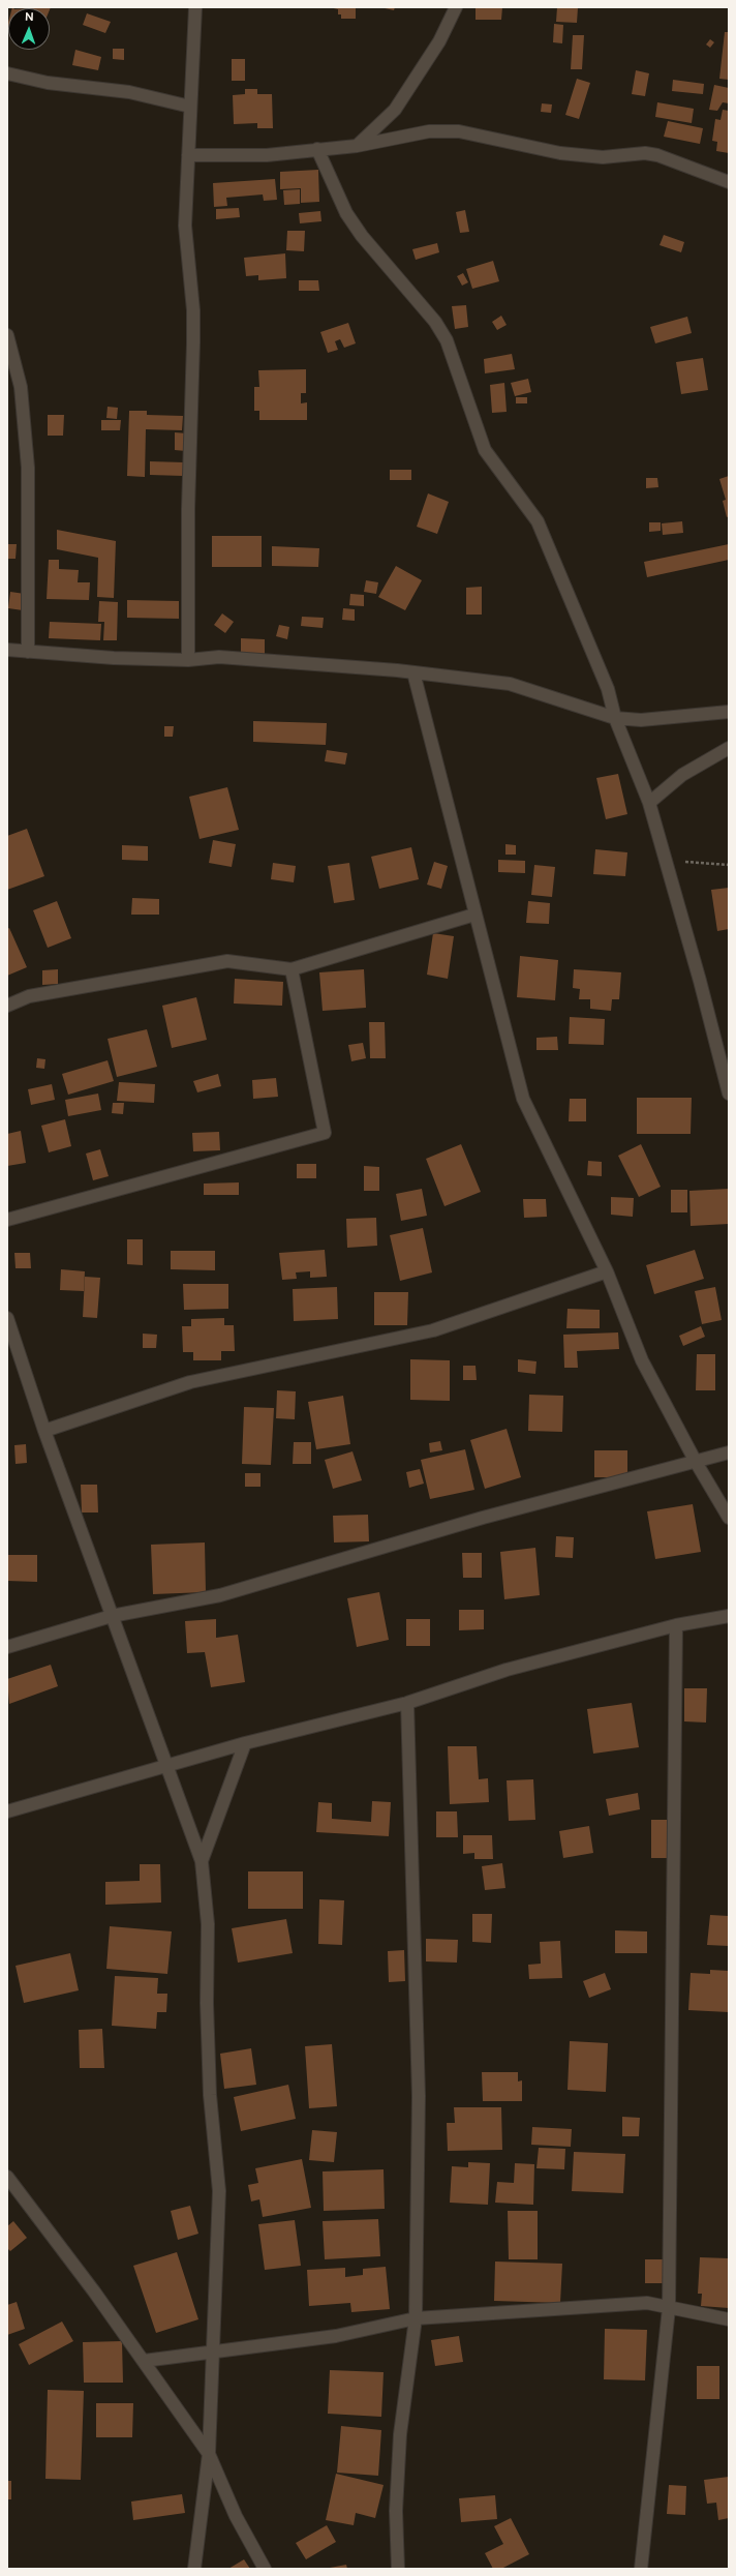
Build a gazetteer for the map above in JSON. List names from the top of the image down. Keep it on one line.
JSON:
{"north":"top"}
